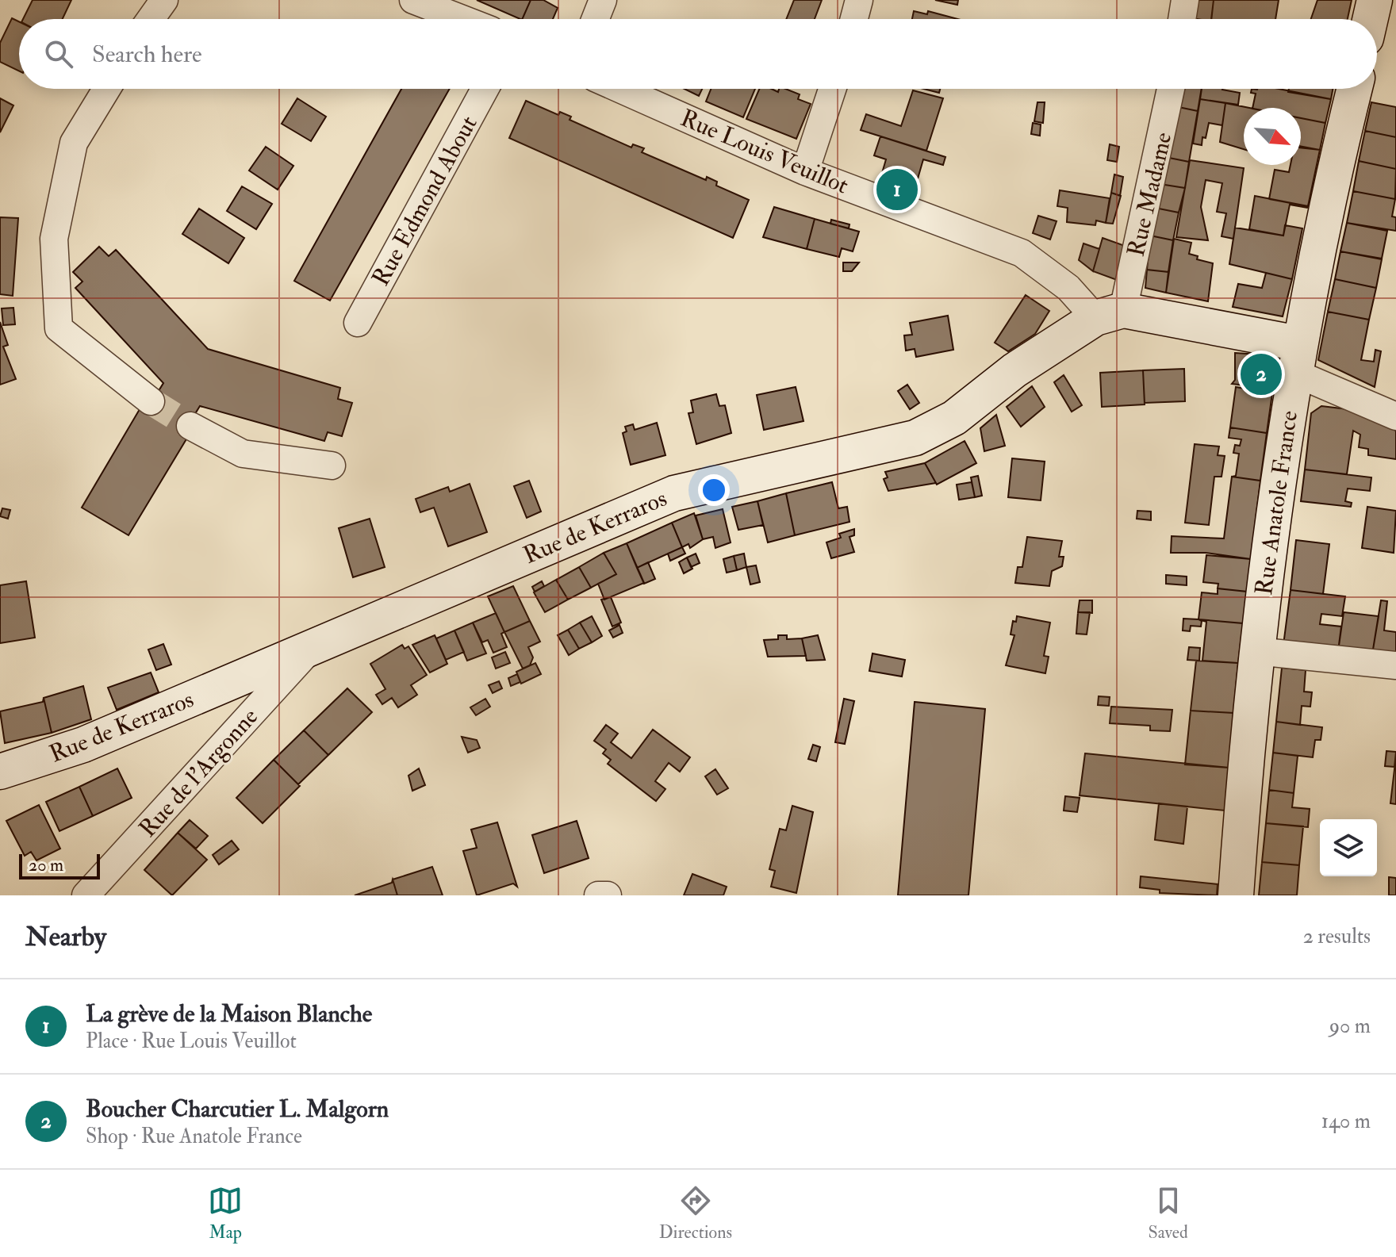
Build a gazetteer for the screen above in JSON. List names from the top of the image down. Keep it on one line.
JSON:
{"streets":{"street":["Rue Louis Veuillot","Rue Madame","Rue Edmond About","Rue Anatole France","Rue de Kerraros","Rue de l'Argonne"]},"crossings":[["Rue Louis Veuillot","Rue Madame"],["Rue Louis Veuillot","Rue de Kerraros"],["Rue Madame","Rue de Kerraros"],["Rue de Kerraros","Rue de l'Argonne"]],"scale_bar":"20 m","north":"bottom right","page":{"search":"Search here","pins":["1","2"],"scale":"20 m","heading":["Nearby","2 results"],"list":[{"mark":"1","name":"La grève de la Maison Blanche","note":"Place · Rue Louis Veuillot","value":"90 m"},{"mark":"2","name":"Boucher Charcutier L. Malgorn","note":"Shop · Rue Anatole France","value":"140 m"}],"nav":["Map","Directions","Saved"]}}
